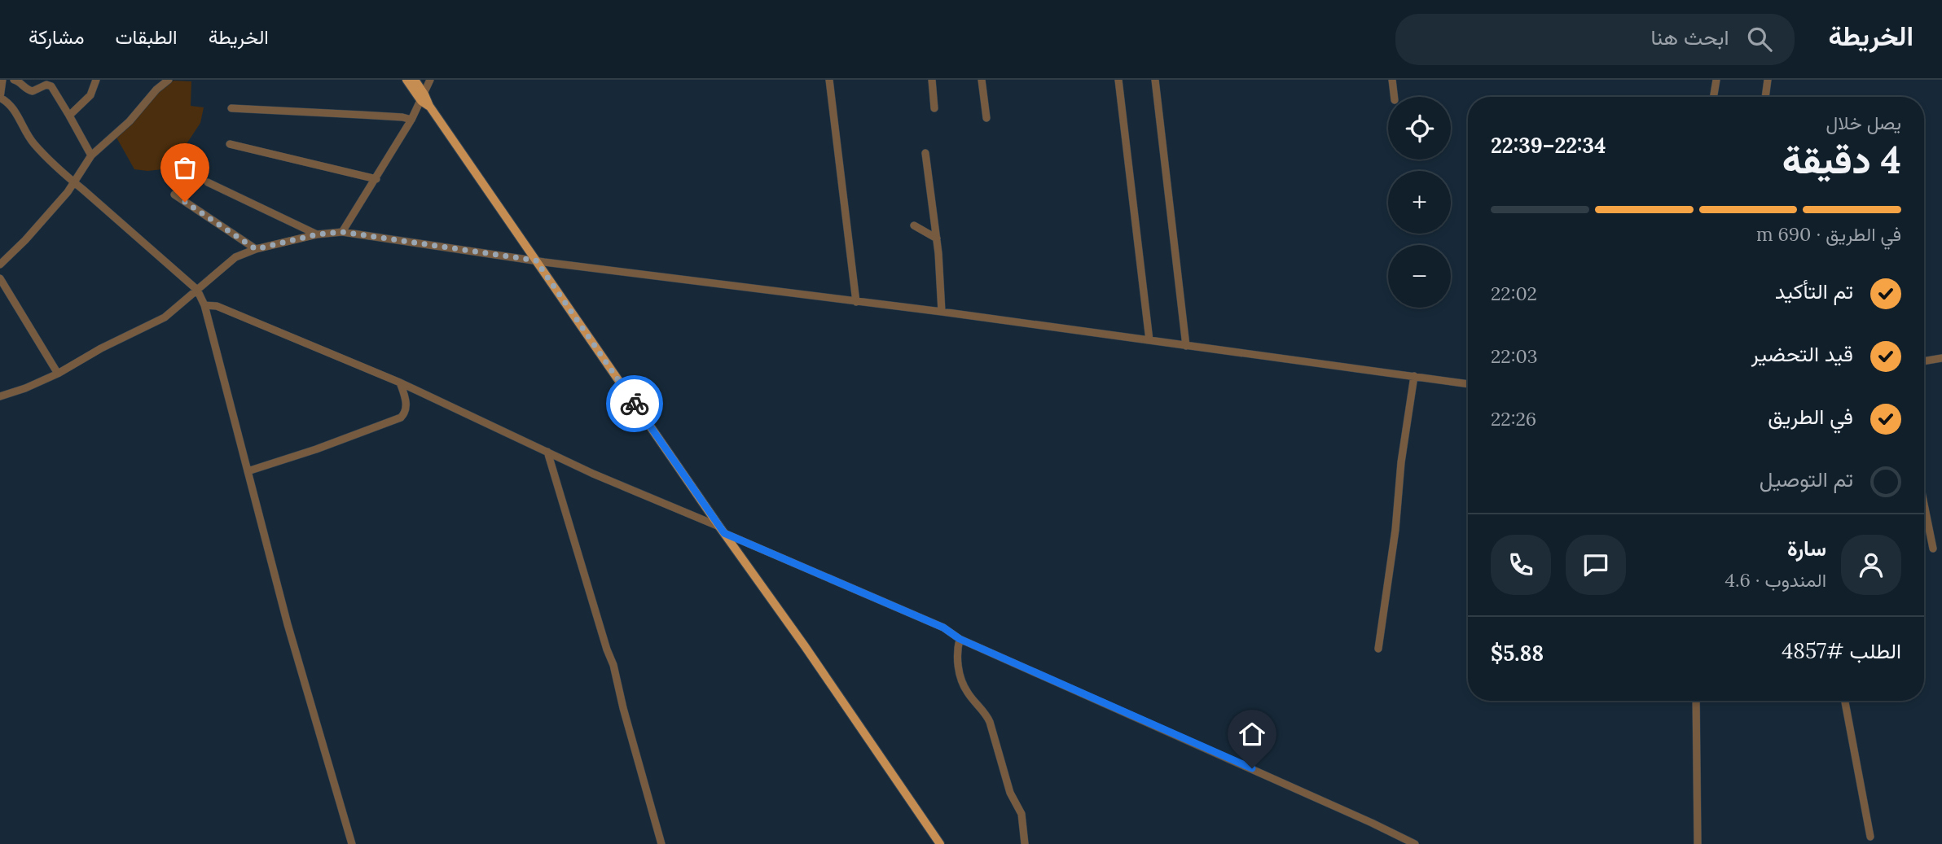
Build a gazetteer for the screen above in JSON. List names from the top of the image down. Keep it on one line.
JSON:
{"page":{"header":"الخريطة","search":"ابحث هنا","nav":["الخريطة","الطبقات","مشاركة"],"map_buttons":["+","−"],"heading":["4 دقيقة","يصل خلال","22:34–22:39"],"panel":["سارة","المندوب · 4.6","الطلب #4857","$5.88"],"bar":"في الطريق · 690 m","list":[["تم التأكيد","22:02"],["قيد التحضير","22:03"],["في الطريق","22:26"],"تم التوصيل"]}}
